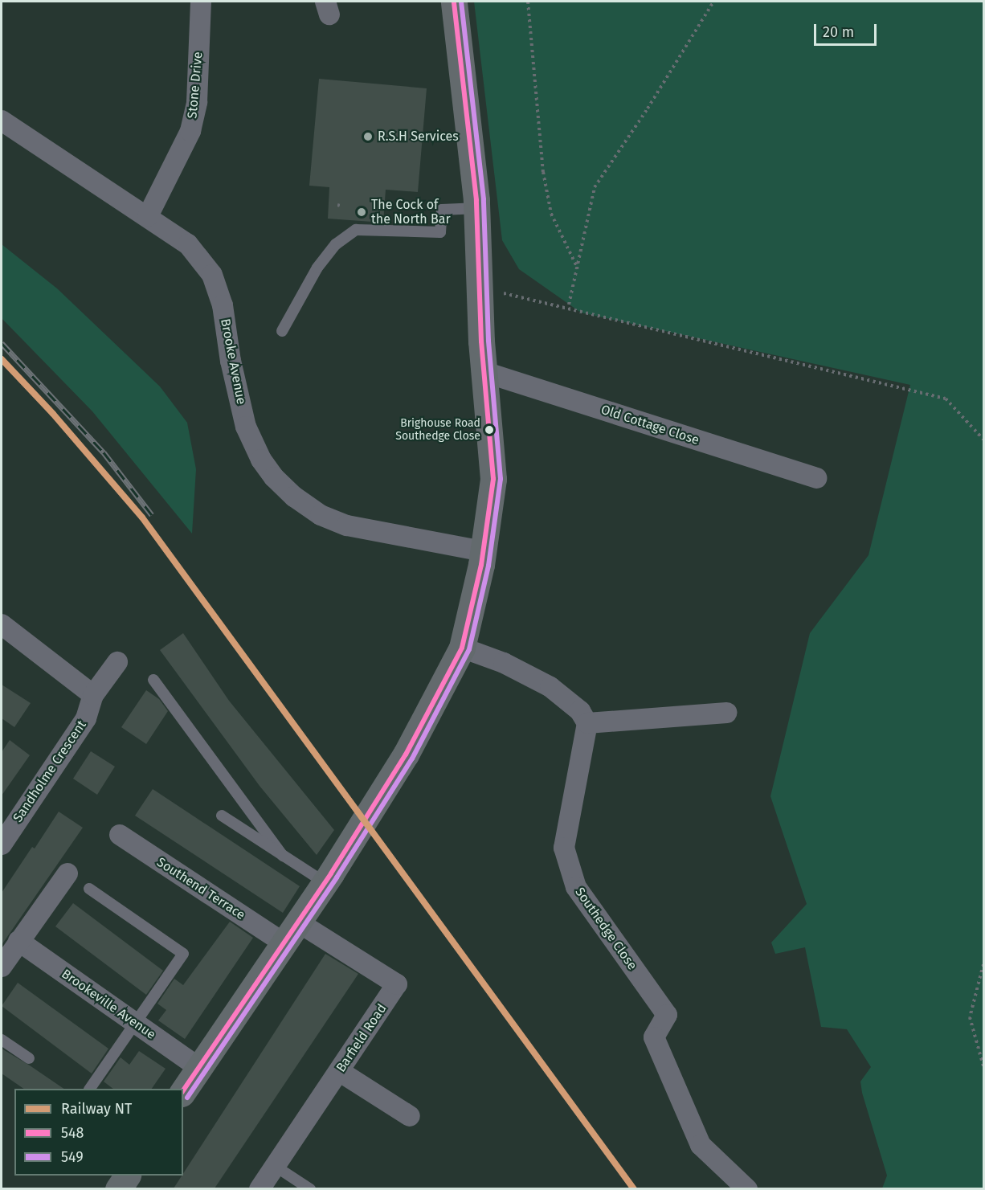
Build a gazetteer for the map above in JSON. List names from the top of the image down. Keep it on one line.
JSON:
{"streets":{"street":["Stone Drive","Brooke Avenue","Old Cottage Close","Sandholme Crescent","Southend Terrace","Southedge Close","Brookeville Avenue","Barfield Road"]},"crossings":[["Stone Drive","Brooke Avenue"],["Southend Terrace","Barfield Road"]],"places":["R.S.H Services","The Cock of the North Bar","Brighouse Road Southedge Close"],"lines":["transit line 548","transit line 549","rail line NT"],"legend":["Railway NT","548","549"],"scale_bar":"20 m"}
